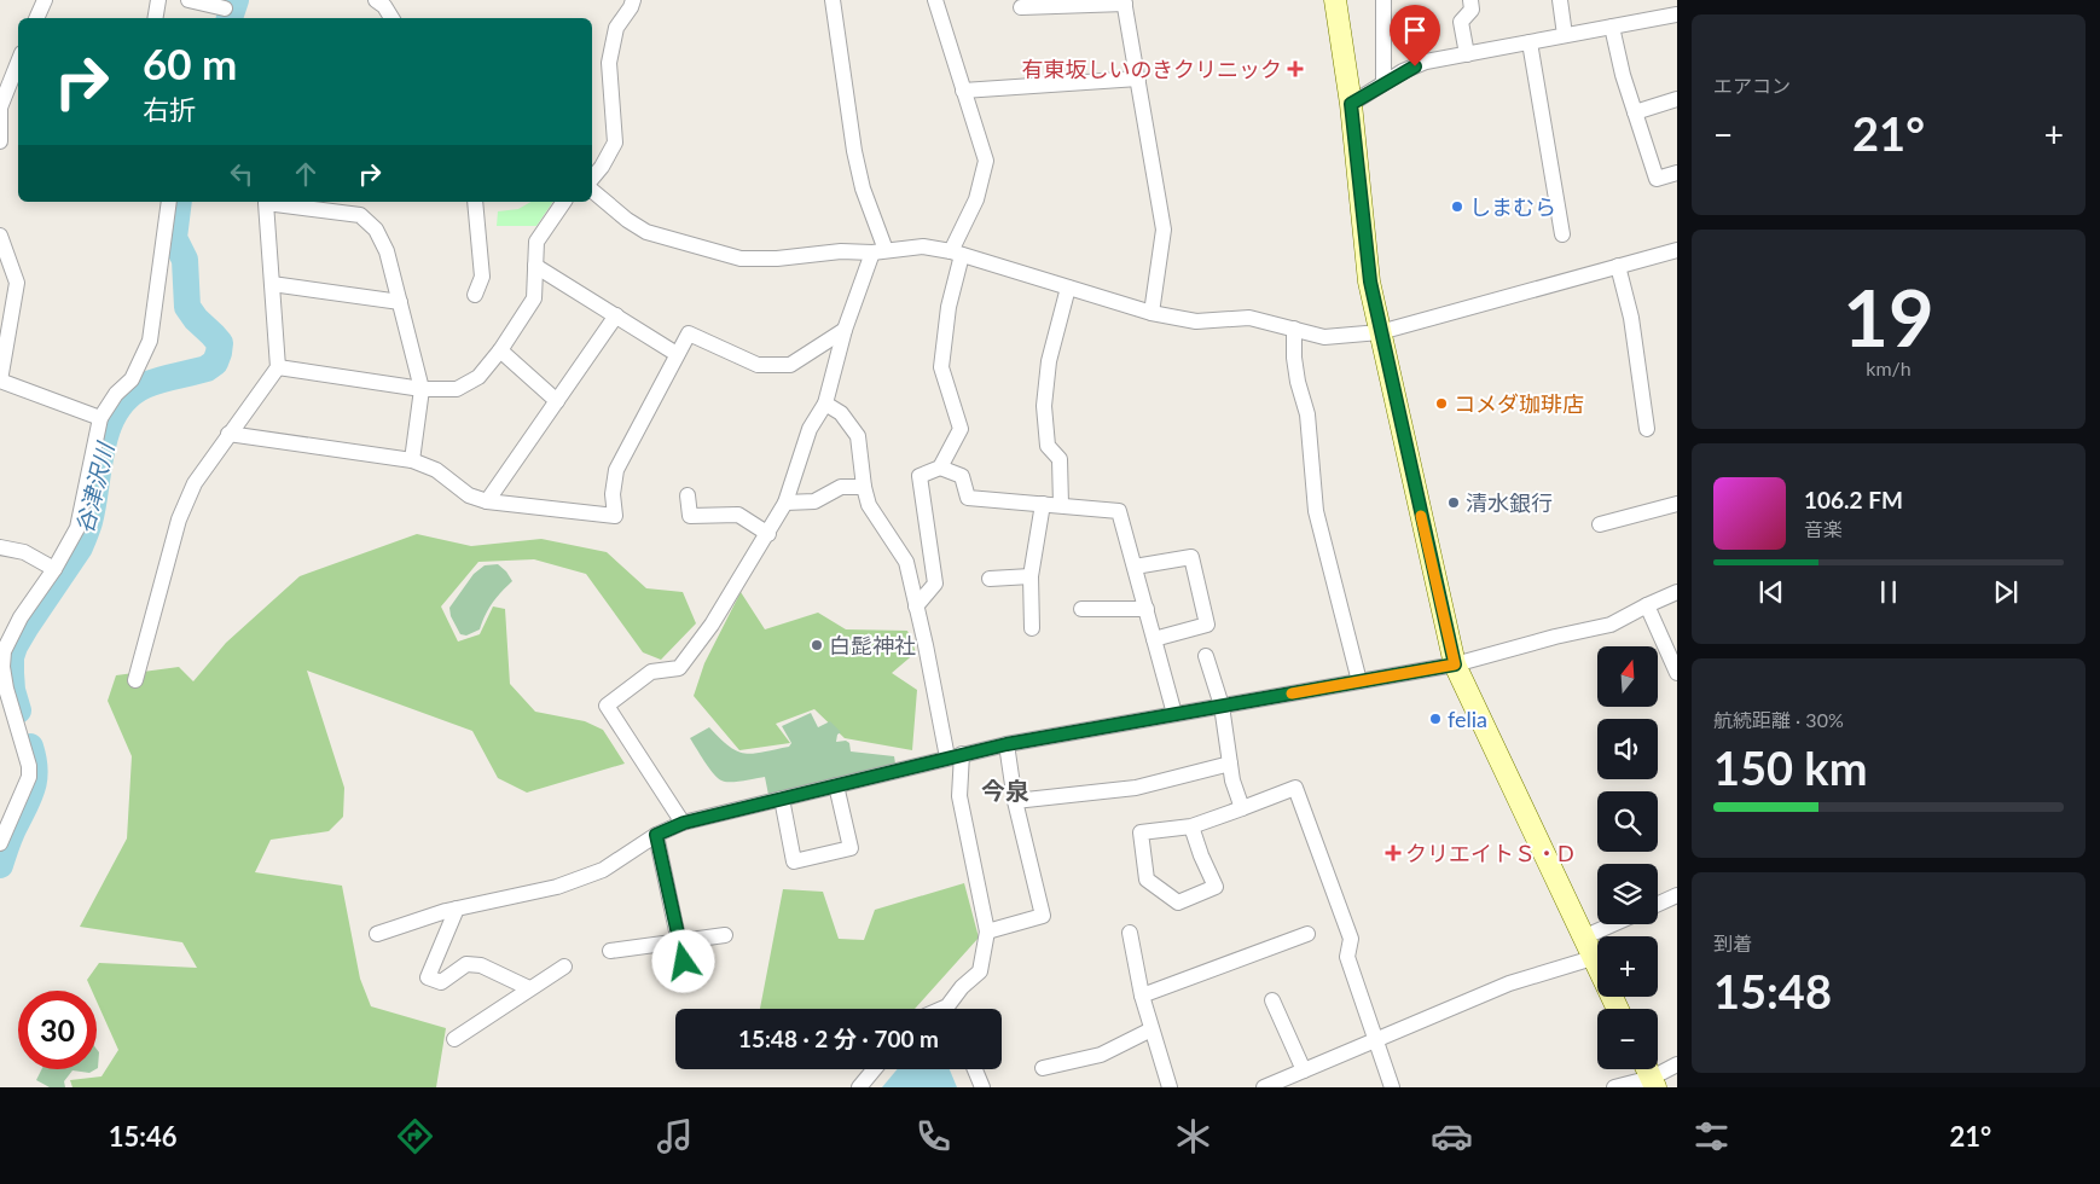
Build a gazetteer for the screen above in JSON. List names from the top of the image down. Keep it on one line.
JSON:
{"districts":["今泉"],"water":["谷津沢川"],"places":{"health":["有東坂しいのきクリニック","クリエイトＳ・D"],"other":["しまむら","コメダ珈琲店","清水銀行","白髭神社","felia"]},"north":"top","page":{"tile":["エアコン",["19","km/h"],["航続距離 · 30%","150 km"],["到着","15:48"]],"turn":["60 m","右折"],"heat":["−","21°","+"],"song":["106.2 FM","音楽"],"map_buttons":["+","−"],"limit":"30","trip":"15:48 · 2 分 · 700 m","tabs":["15:46","21°"]}}
